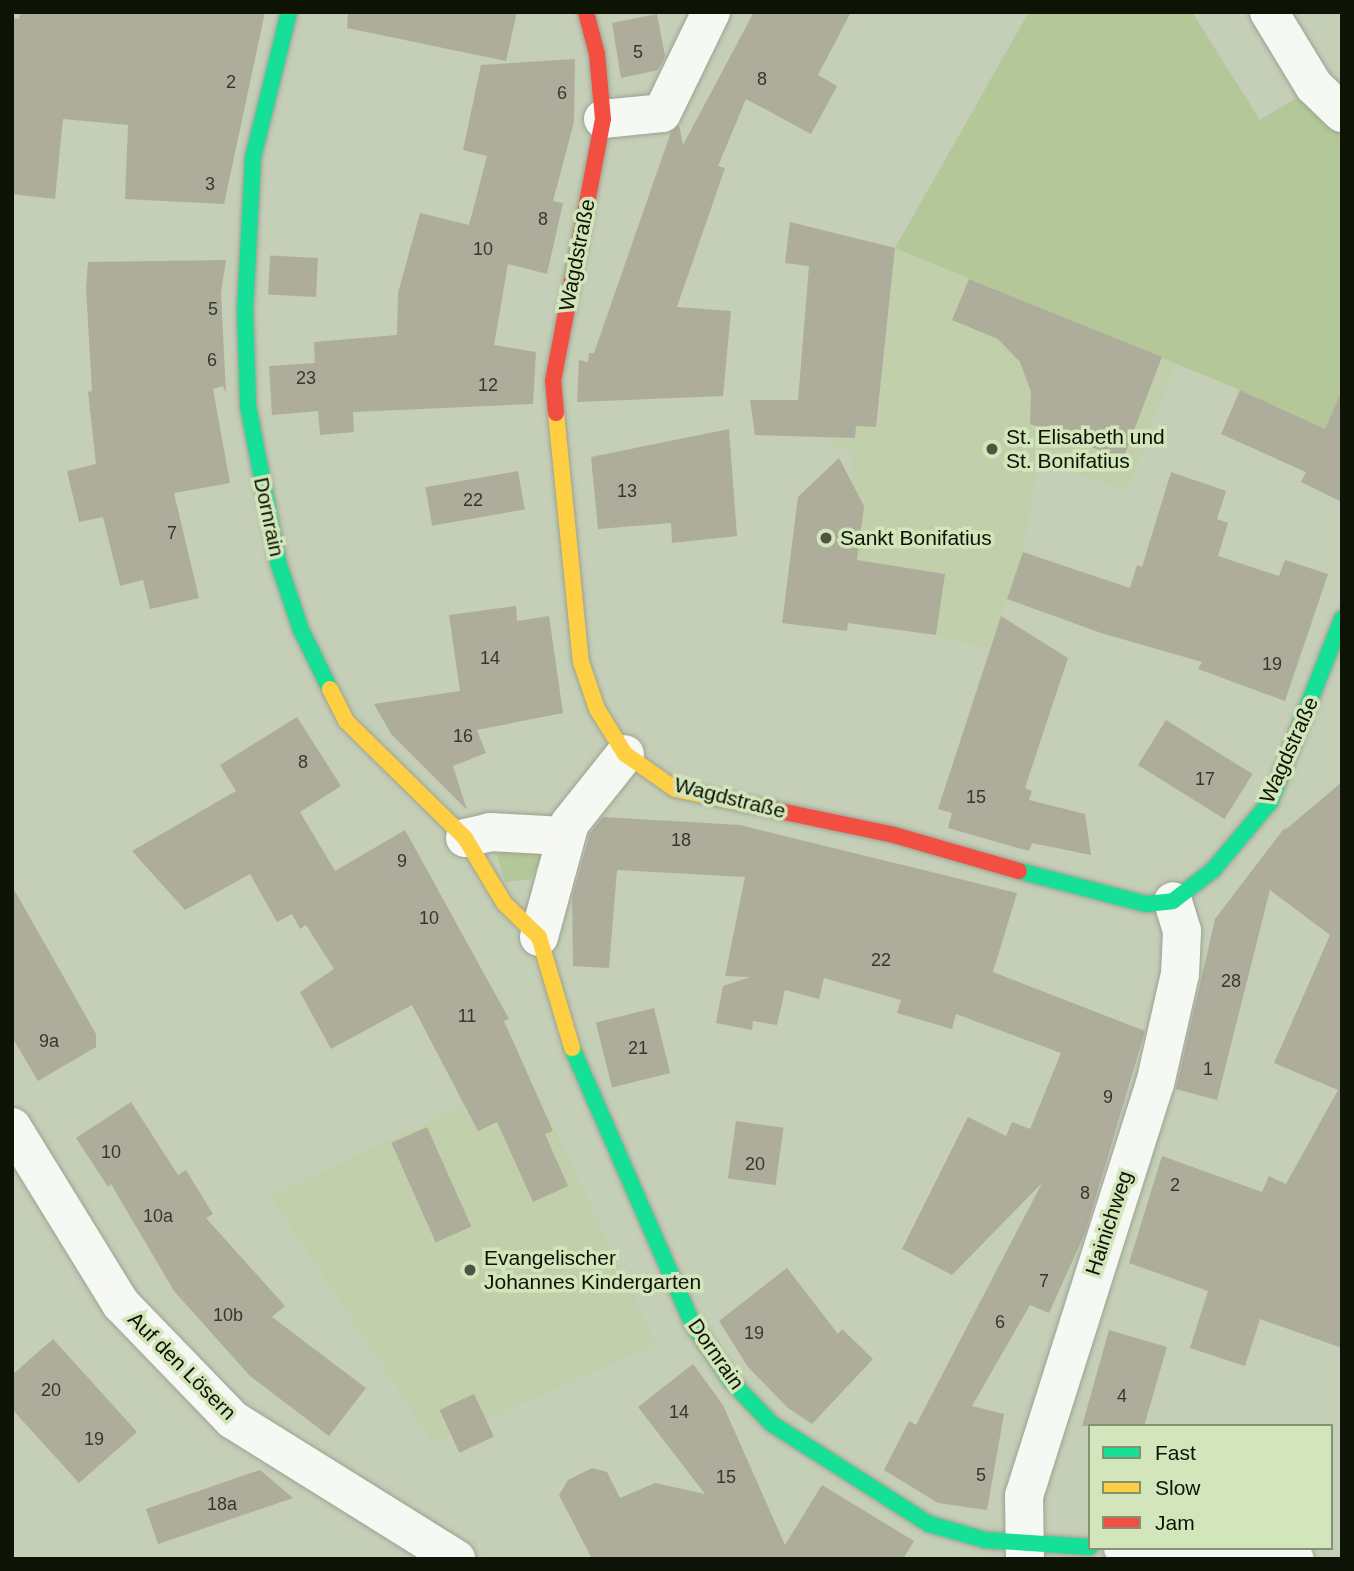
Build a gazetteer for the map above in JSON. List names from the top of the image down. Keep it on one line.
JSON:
{"streets":{"street":["Wagdstraße","Dornrain","Hainichweg","Auf den Lösern"]},"crossings":[["Wagdstraße","Hainichweg"],["Dornrain","Hainichweg"]],"places":["St. Elisabeth und St. Bonifatius","Sankt Bonifatius","Evangelischer Johannes Kindergarten"],"house_numbers":["5","8","2","6","3","8","10","5","6","23","12","13","22","7","14","19","16","8","17","15","18","9","10","22","28","11","9a","21","1","9","10","20","2","8","10a","7","10b","6","19","20","4","14","19","5","15","18a"],"legend":["Fast","Slow","Jam"]}
